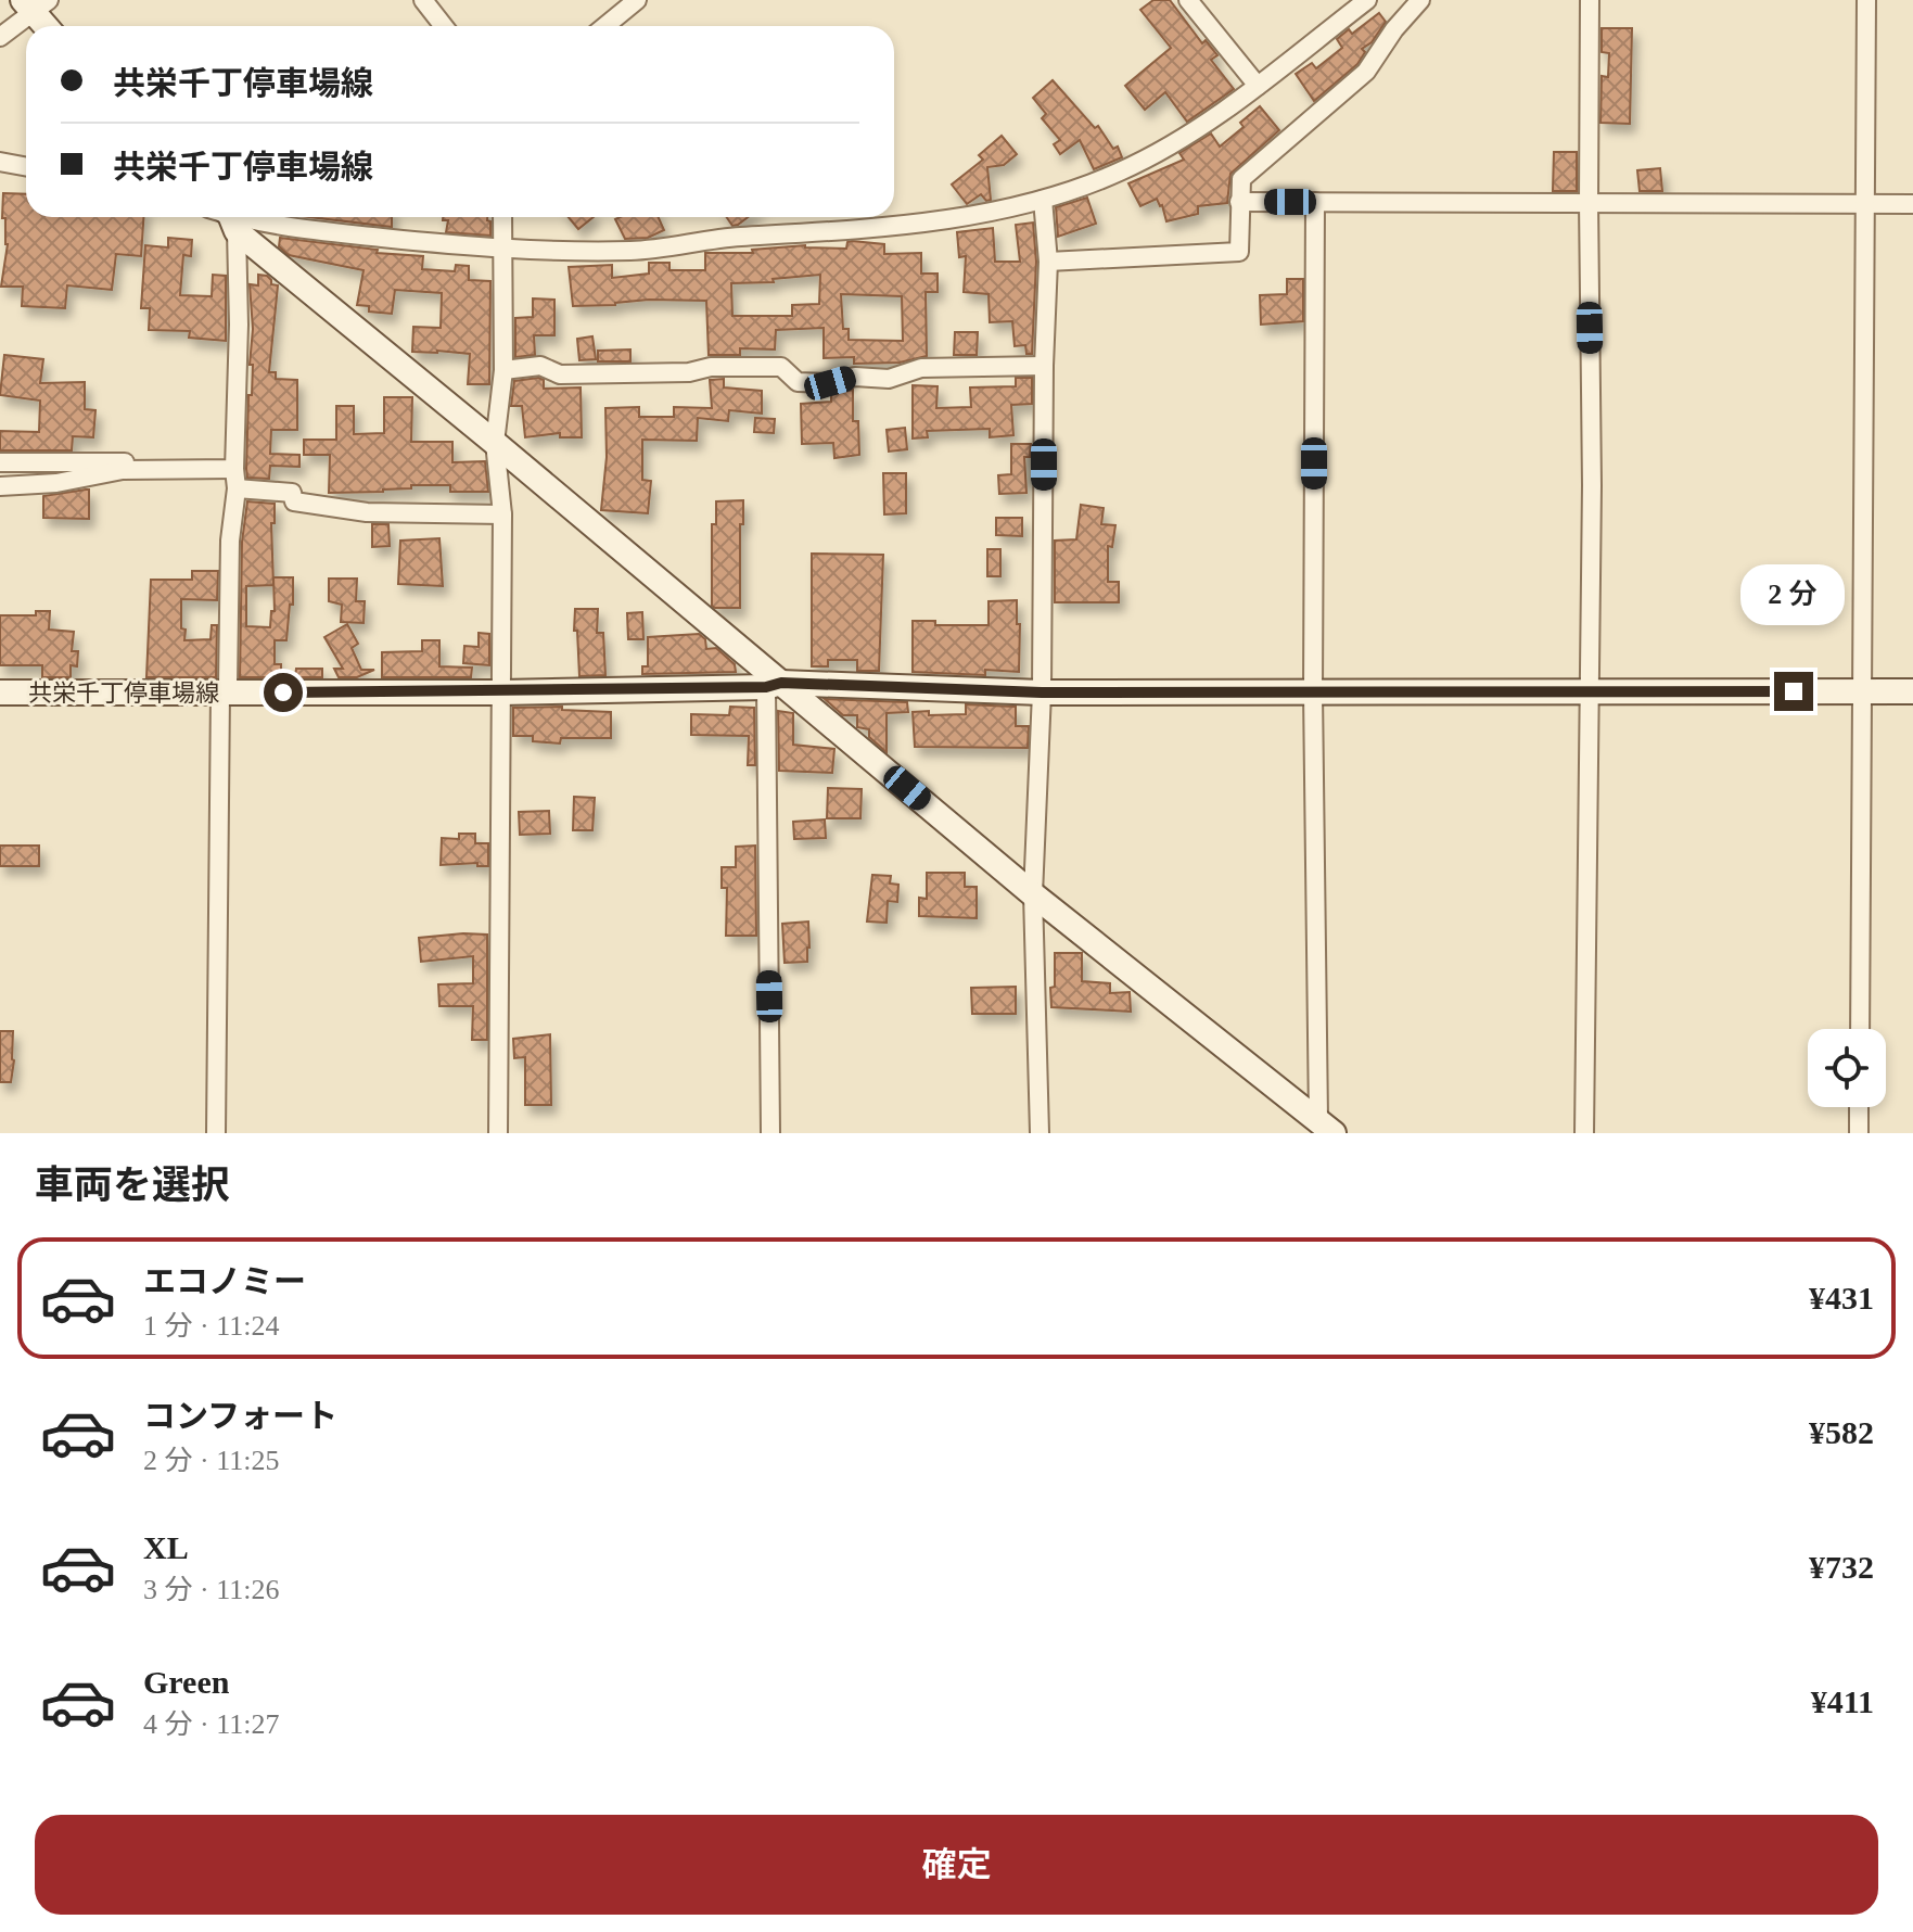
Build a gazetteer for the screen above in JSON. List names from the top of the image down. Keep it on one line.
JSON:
{"streets":{"main road":["共栄千丁停車場線"]},"page":{"banner":["共栄千丁停車場線","共栄千丁停車場線"],"bubble":"2 分","heading":"車両を選択","list":[{"name":"エコノミー","note":"1 分 · 11:24","value":"¥431"},{"name":"コンフォート","note":"2 分 · 11:25","value":"¥582"},{"name":"XL","note":"3 分 · 11:26","value":"¥732"},{"name":"Green","note":"4 分 · 11:27","value":"¥411"}],"buttons":"確定"}}
